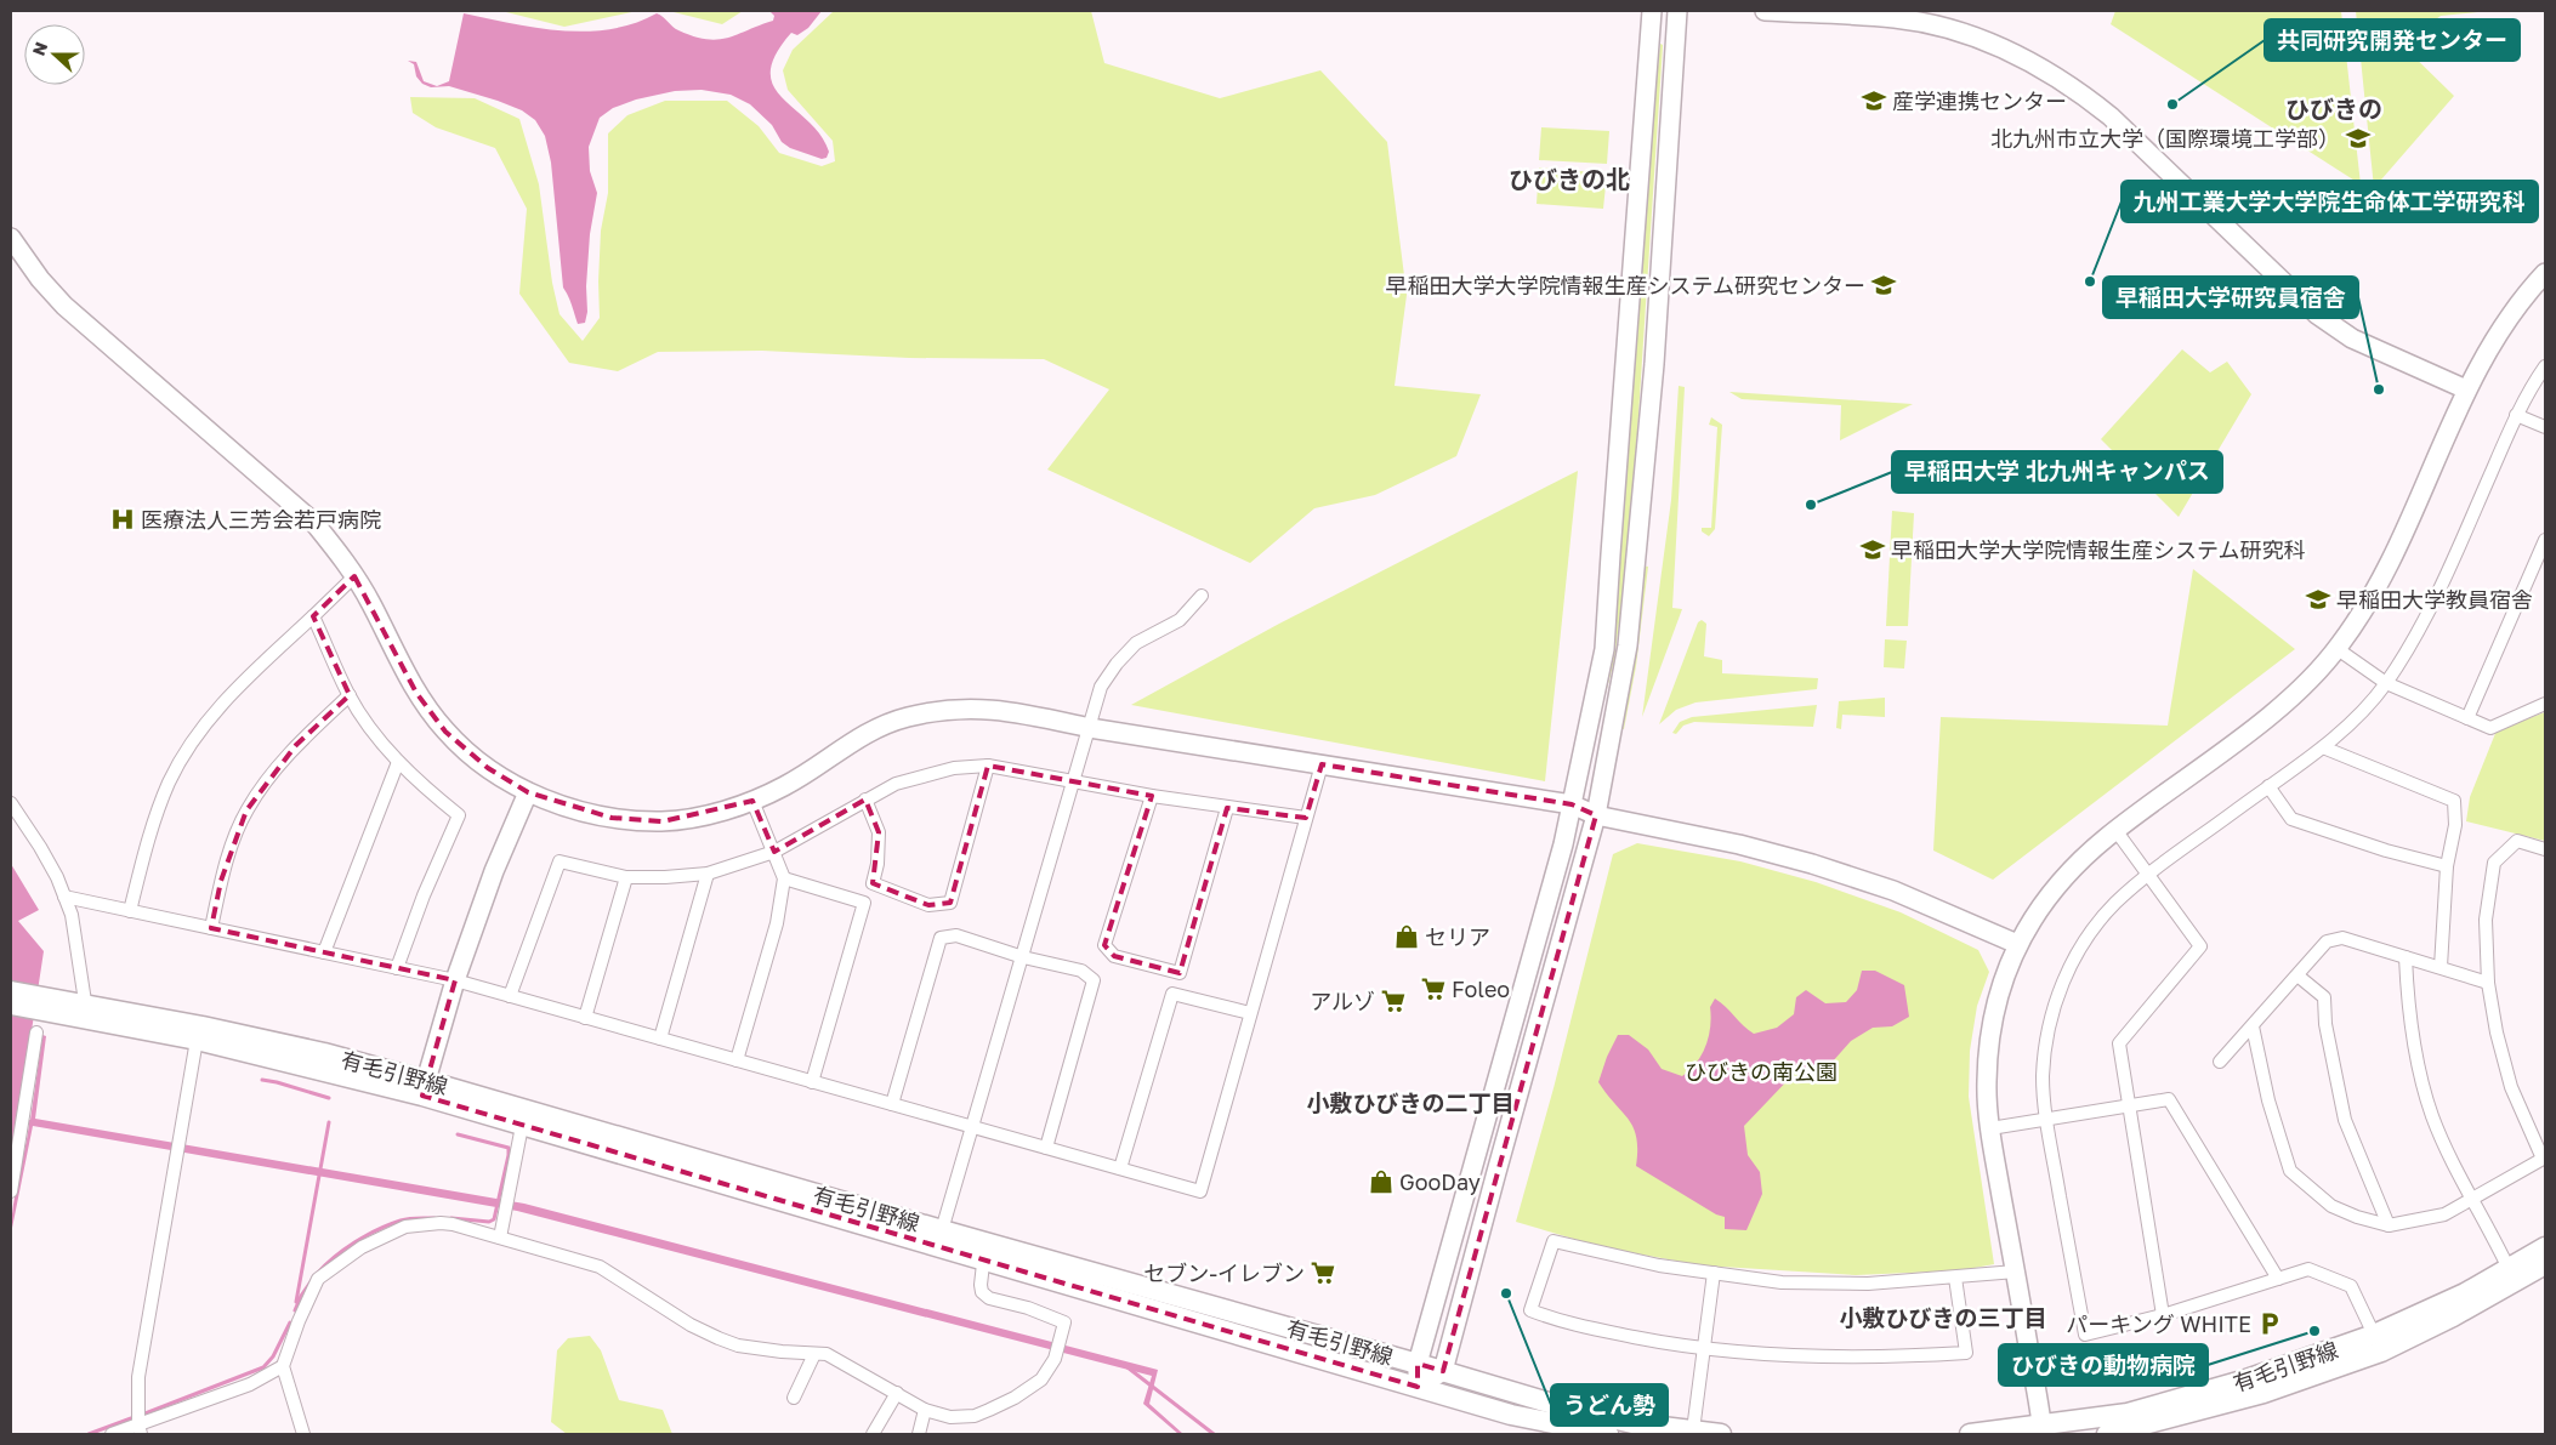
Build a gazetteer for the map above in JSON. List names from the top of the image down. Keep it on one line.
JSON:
{"streets":{"main road":["有毛引野線"]},"districts":["ひびきの","ひびきの北","小敷ひびきの二丁目","小敷ひびきの三丁目"],"parks":["ひびきの南公園"],"places":{"school or university":["産学連携センター","北九州市立大学（国際環境工学部）","早稲田大学大学院情報生産システム研究センター","早稲田大学大学院情報生産システム研究科","早稲田大学教員宿舎"],"other":["共同研究開発センター","九州工業大学大学院生命体工学研究科","早稲田大学研究員宿舎","早稲田大学 北九州キャンパス","うどん勢","ひびきの動物病院"],"hospital":["医療法人三芳会若戸病院"],"shop":["セリア","GooDay"],"supermarket":["Foleo","アルゾ","セブン-イレブン"],"parking":["パーキング WHITE"]},"north":"left"}
